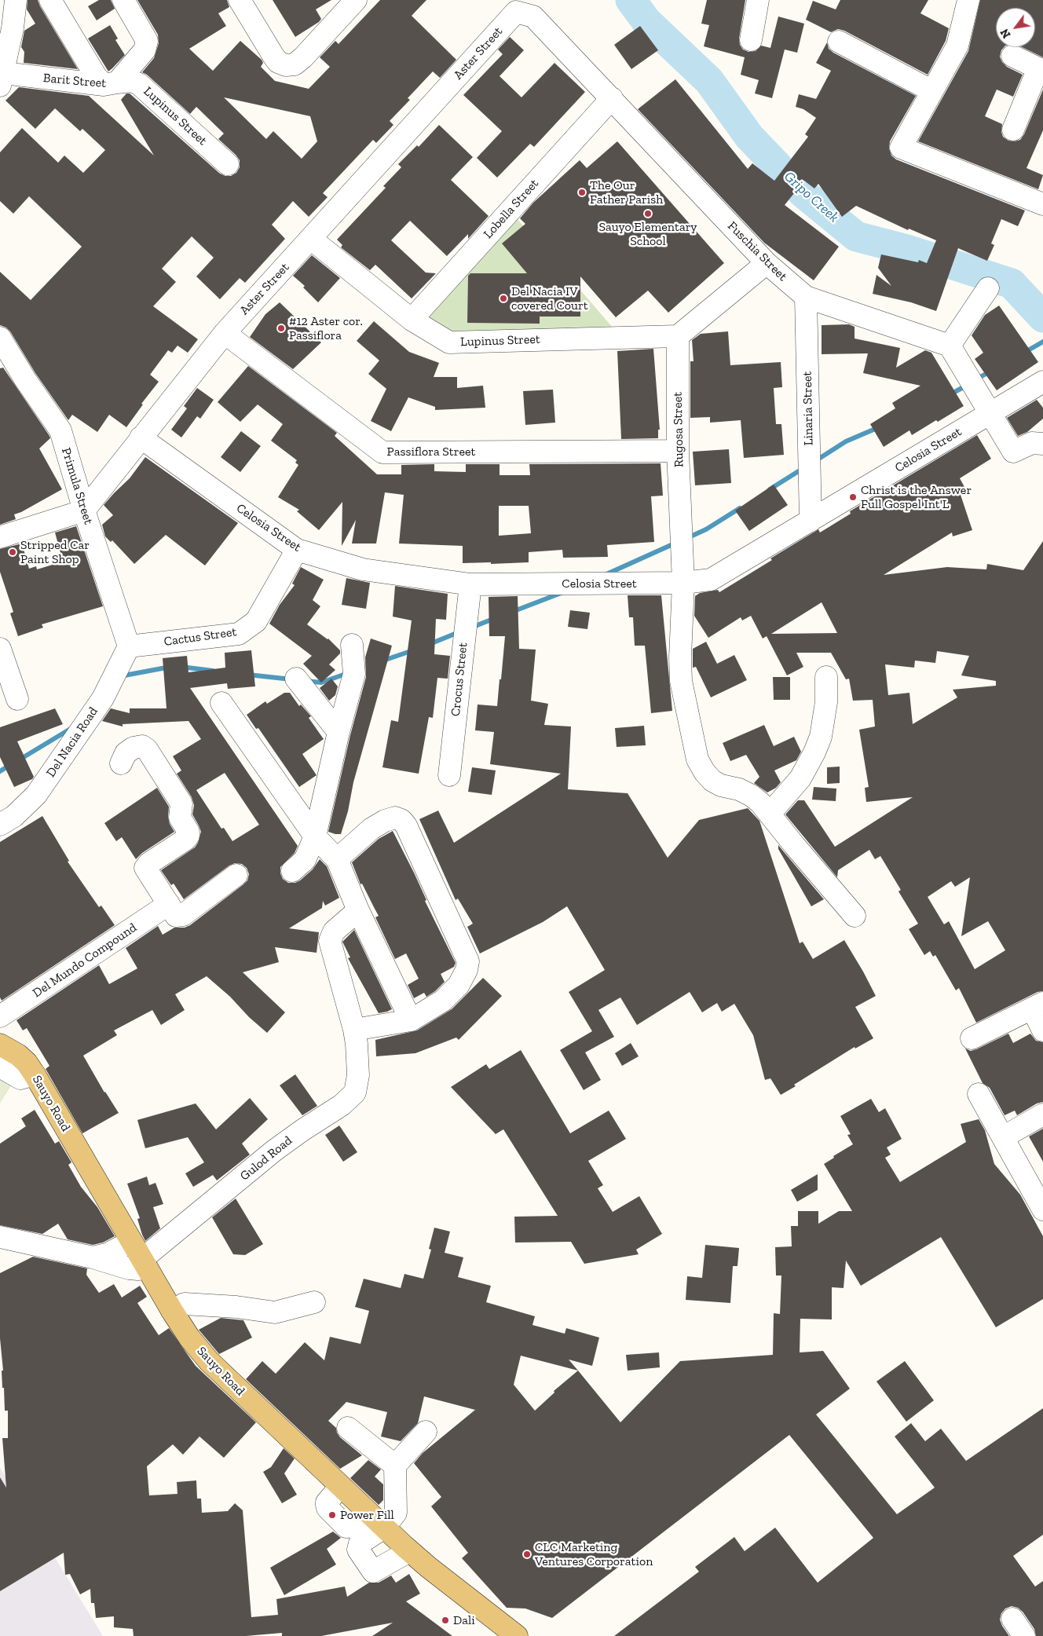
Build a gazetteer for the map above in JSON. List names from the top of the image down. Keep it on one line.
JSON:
{"streets":{"main road":["Sauyo Road"],"street":["Aster Street","Barit Street","Lupinus Street","Lobella Street","Fuschia Street","Linaria Street","Rugosa Street","Celosia Street","Passiflora Street","Primula Street","Cactus Street","Crocus Street","Del Nacia Road","Del Mundo Compound","Gulod Road"]},"crossings":[["Aster Street","Lupinus Street"],["Aster Street","Fuschia Street"],["Aster Street","Celosia Street"],["Aster Street","Passiflora Street"],["Aster Street","Primula Street"],["Barit Street","Lupinus Street"],["Lupinus Street","Lobella Street"],["Lupinus Street","Rugosa Street"],["Lobella Street","Fuschia Street"],["Fuschia Street","Linaria Street"],["Linaria Street","Celosia Street"],["Rugosa Street","Celosia Street"],["Rugosa Street","Passiflora Street"],["Celosia Street","Cactus Street"],["Celosia Street","Crocus Street"],["Primula Street","Cactus Street"],["Primula Street","Del Nacia Road"],["Cactus Street","Del Nacia Road"],["Sauyo Road","Gulod Road"]],"water":["Gripo Creek"],"places":["The Our Father Parish","Sauyo Elementary School","Del Nacia IV covered Court","#12 Aster cor. Passiflora","Christ is the Answer Full Gospel Int'L","Stripped Car Paint Shop","Power Fill","CLC Marketing Ventures Corporation","Dali"],"north":"bottom left"}
